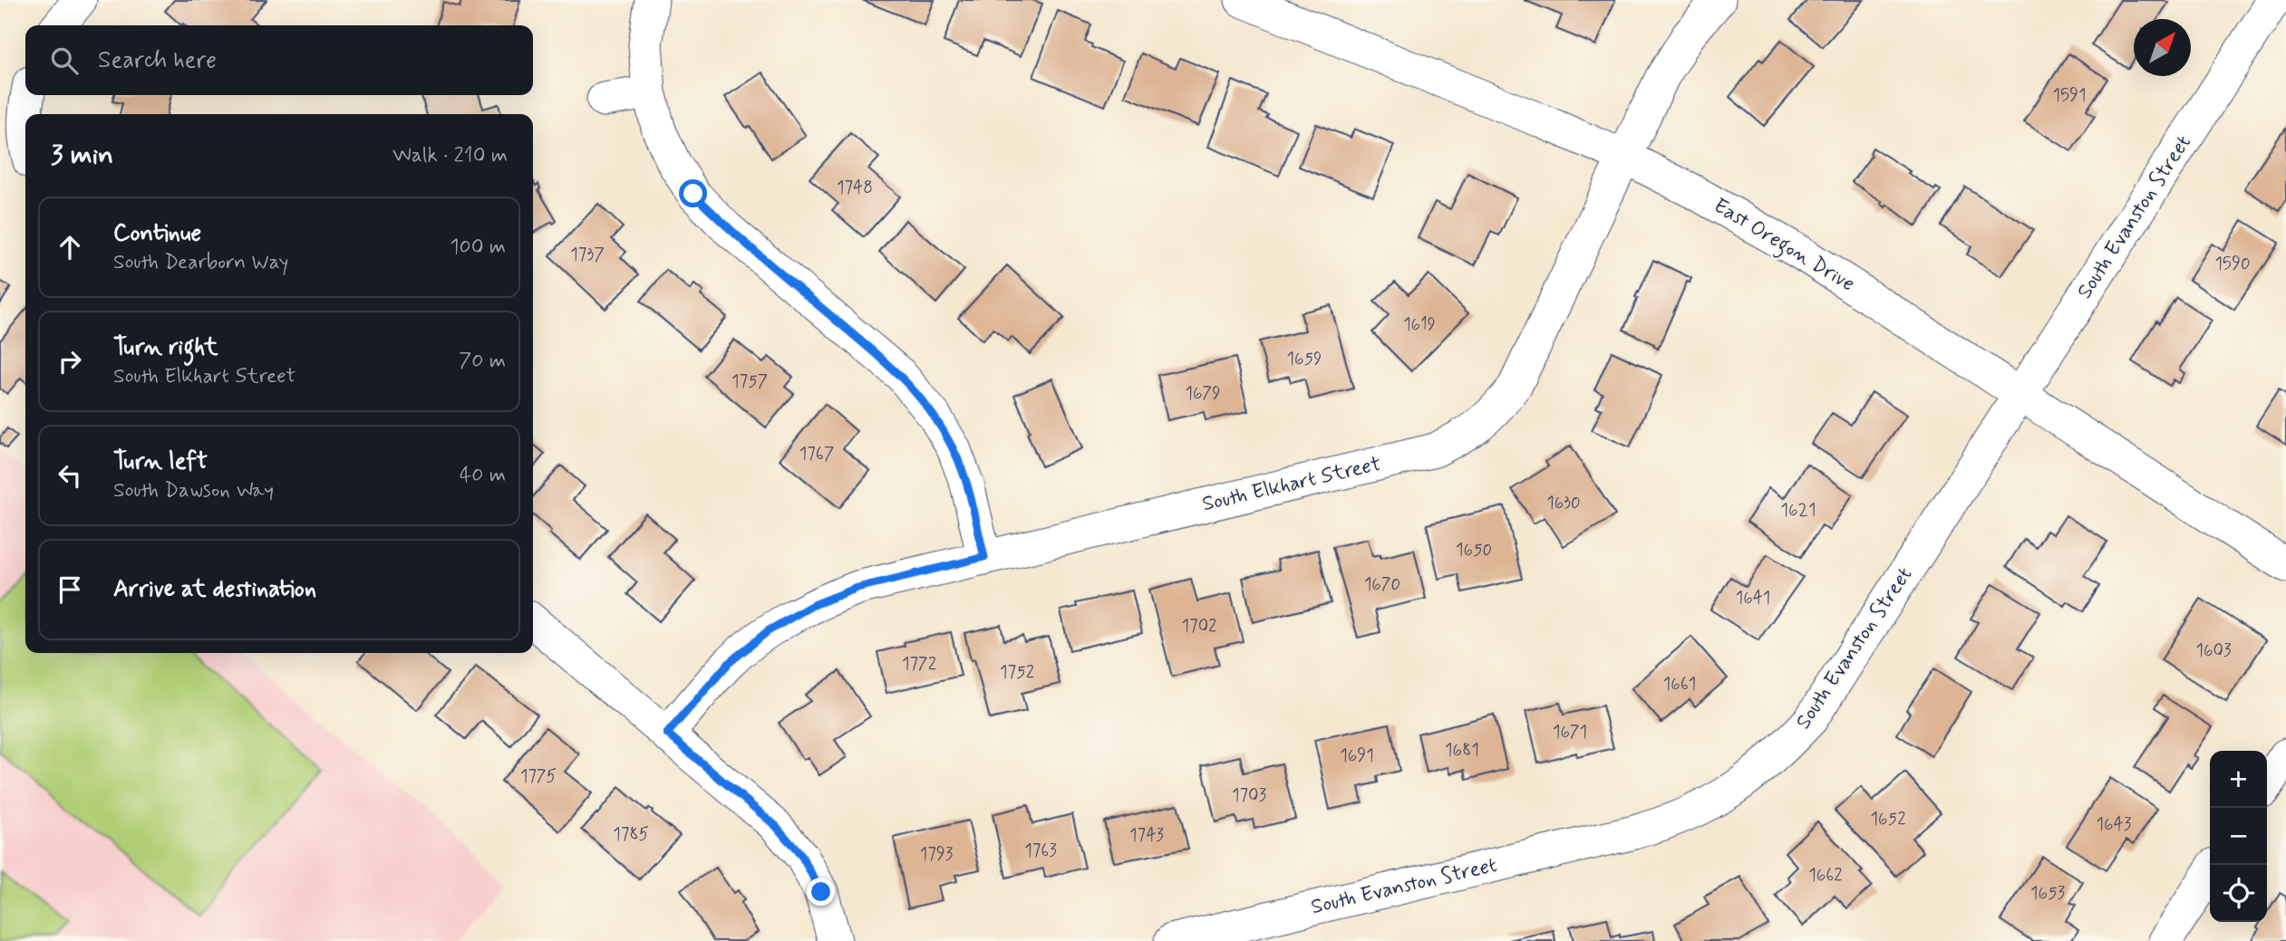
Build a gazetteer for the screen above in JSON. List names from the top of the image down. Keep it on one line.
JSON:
{"streets":{"street":["South Evanston Street","East Oregon Drive","South Elkhart Street"]},"crossings":[["South Evanston Street","East Oregon Drive"],["East Oregon Drive","South Elkhart Street"]],"house_numbers":["1591","1748","1737","1590","1619","1659","1757","1679","1767","1630","1621","1650","1670","1641","1702","1603","1772","1752","1661","1671","1681","1691","1775","1703","1652","1643","1785","1743","1763","1793","1662","1653"],"north":"top right","page":{"search":"Search here","heading":["3 min","Walk · 210 m"],"list":[["Continue","South Dearborn Way","100 m"],["Turn right","South Elkhart Street","70 m"],["Turn left","South Dawson Way","40 m"],"Arrive at destination"],"map_buttons":["+","−"]}}
